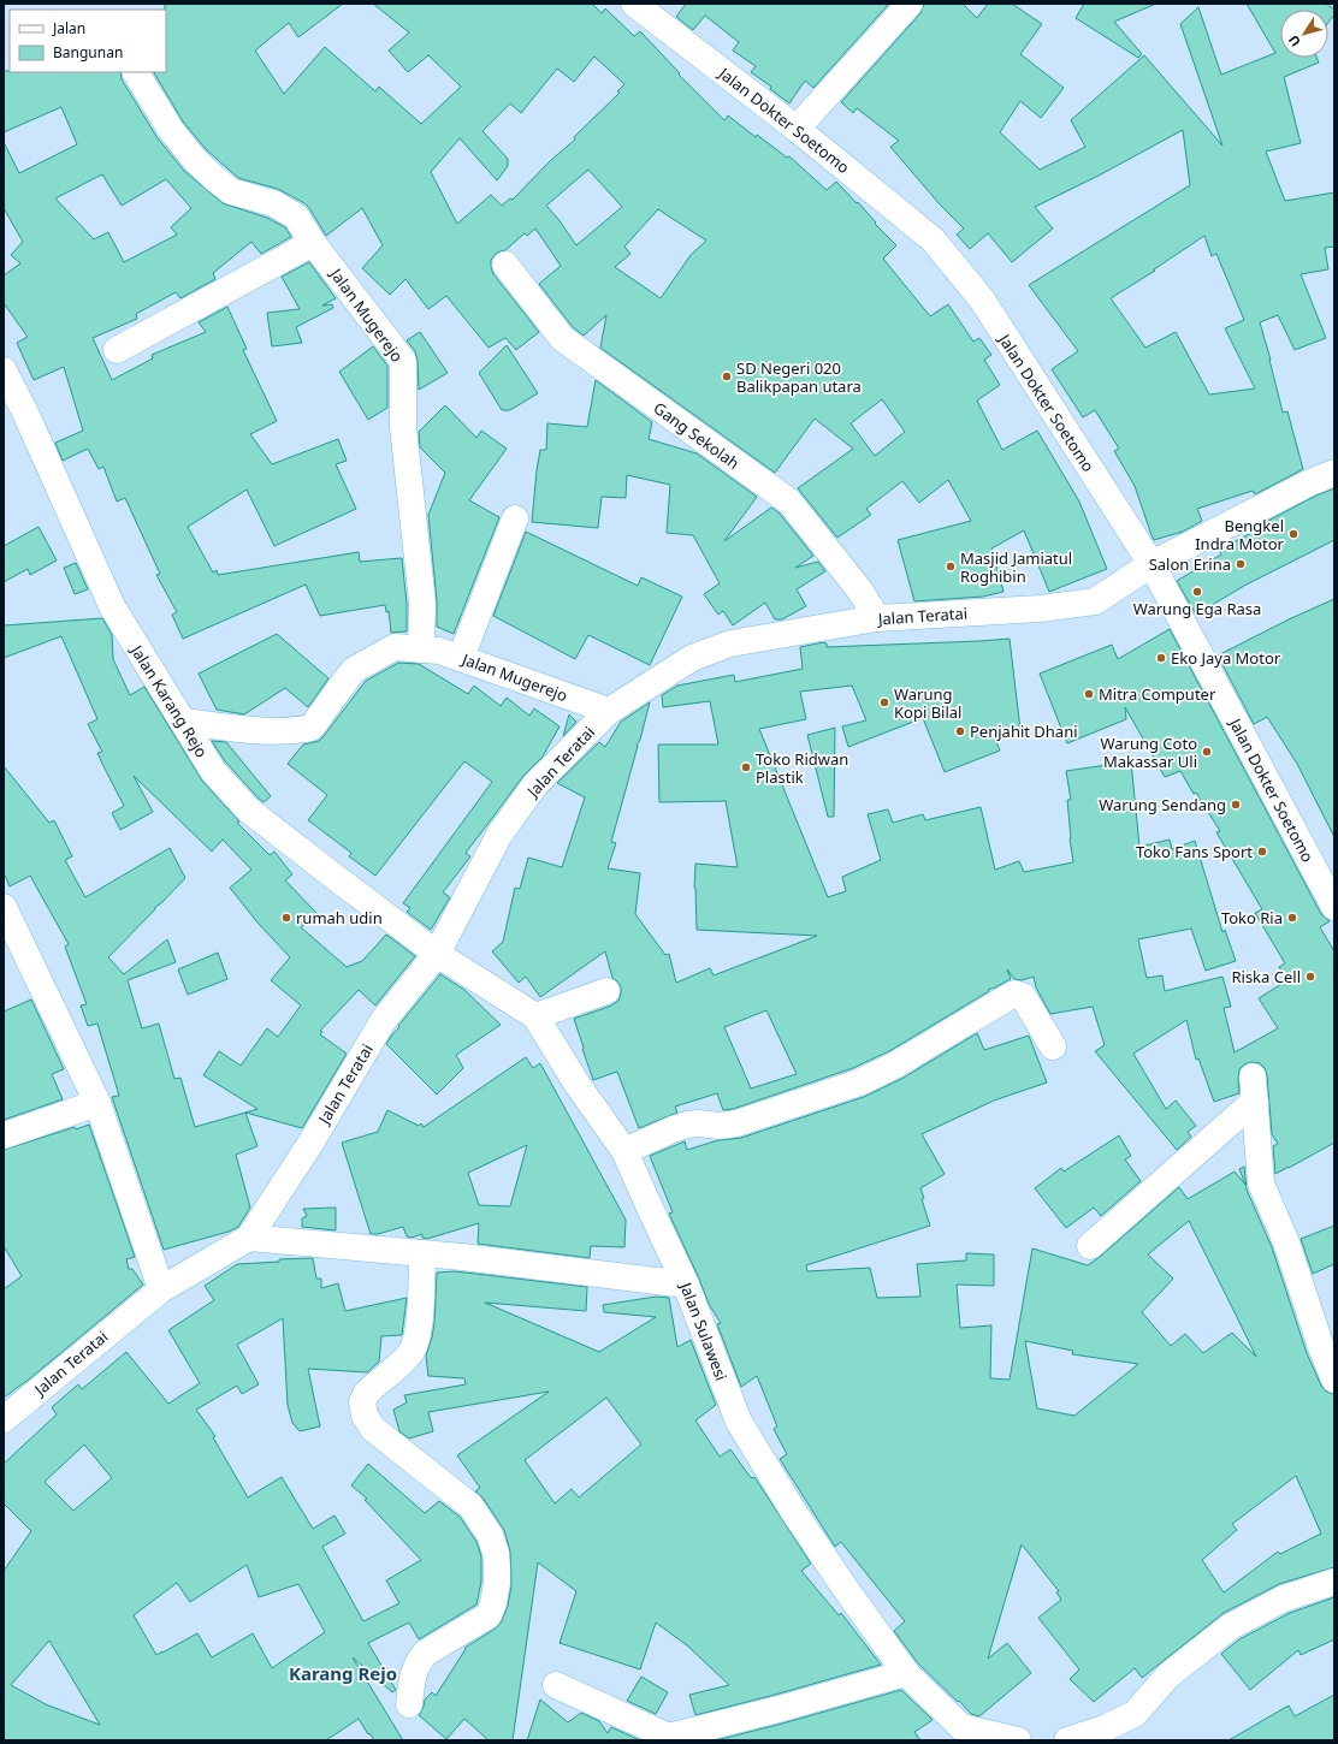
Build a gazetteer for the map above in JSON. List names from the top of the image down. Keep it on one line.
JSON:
{"streets":{"street":["Jalan Dokter Soetomo","Jalan Mugerejo","Gang Sekolah","Jalan Teratai","Jalan Karang Rejo","Jalan Sulawesi"]},"crossings":[["Jalan Dokter Soetomo","Jalan Teratai"],["Jalan Mugerejo","Jalan Teratai"],["Jalan Mugerejo","Jalan Karang Rejo"],["Gang Sekolah","Jalan Teratai"],["Jalan Teratai","Jalan Karang Rejo"],["Jalan Teratai","Jalan Sulawesi"],["Jalan Karang Rejo","Jalan Sulawesi"]],"districts":["Karang Rejo"],"places":["SD Negeri 020 Balikpapan utara","Bengkel Indra Motor","Salon Erina","Masjid Jamiatul Roghibin","Warung Ega Rasa","Eko Jaya Motor","Mitra Computer","Warung Kopi Bilal","Penjahit Dhani","Warung Coto Makassar Uli","Toko Ridwan Plastik","Warung Sendang","Toko Fans Sport","rumah udin","Toko Ria","Riska Cell"],"legend":["Jalan","Bangunan"],"north":"bottom left"}
